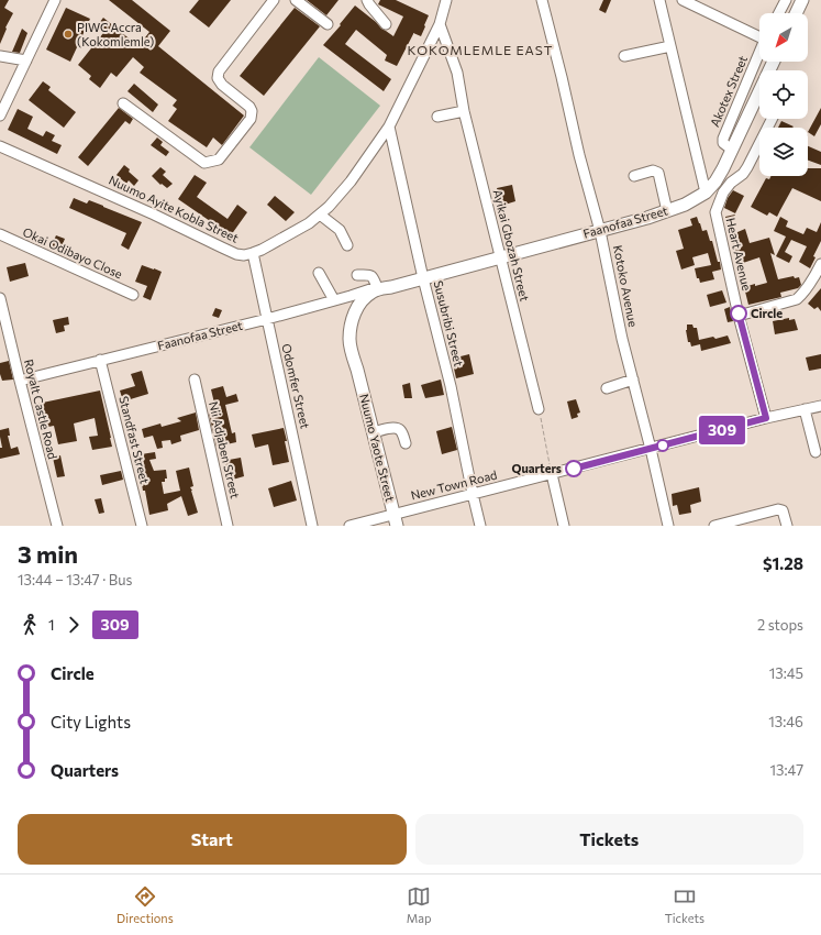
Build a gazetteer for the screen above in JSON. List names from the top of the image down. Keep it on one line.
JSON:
{"streets":{"main road":["Faanofaa Street","Nuumo Yaote Street"],"street":["Akotex Street","Nuumo Ayite Kobla Street","Ayikai Gbozah Street","Okai Odibayo Close","Heart Avenue","Kotoko Avenue","Susubribi Street","Odomfer Street","Royalt Castle Road","Standfast Street","Nii Adjaben Street","New Town Road"]},"crossings":[["Akotex Street","Faanofaa Street"],["Nuumo Ayite Kobla Street","Odomfer Street"],["Faanofaa Street","Ayikai Gbozah Street"],["Faanofaa Street","Kotoko Avenue"],["Faanofaa Street","Susubribi Street"],["Faanofaa Street","Odomfer Street"],["Faanofaa Street","Royalt Castle Road"],["Faanofaa Street","Standfast Street"],["Faanofaa Street","Nuumo Yaote Street"],["Heart Avenue","New Town Road"],["Kotoko Avenue","New Town Road"],["Susubribi Street","New Town Road"],["Nuumo Yaote Street","New Town Road"]],"districts":["KOKOMLEMLE EAST"],"places":["PIWC Accra (Kokomlemle)","Circle","Quarters"],"lines":["bus line 309"],"north":"bottom left","page":{"on_map":"309","heading":["3 min","13:44 – 13:47 · Bus","$1.28"],"legs":["1","309","2 stops"],"list":[{"name":"Circle","value":"13:45"},{"name":"City Lights","value":"13:46"},{"name":"Quarters","value":"13:47"}],"buttons":["Start","Tickets"],"tabs":["Directions","Map","Tickets"]}}
